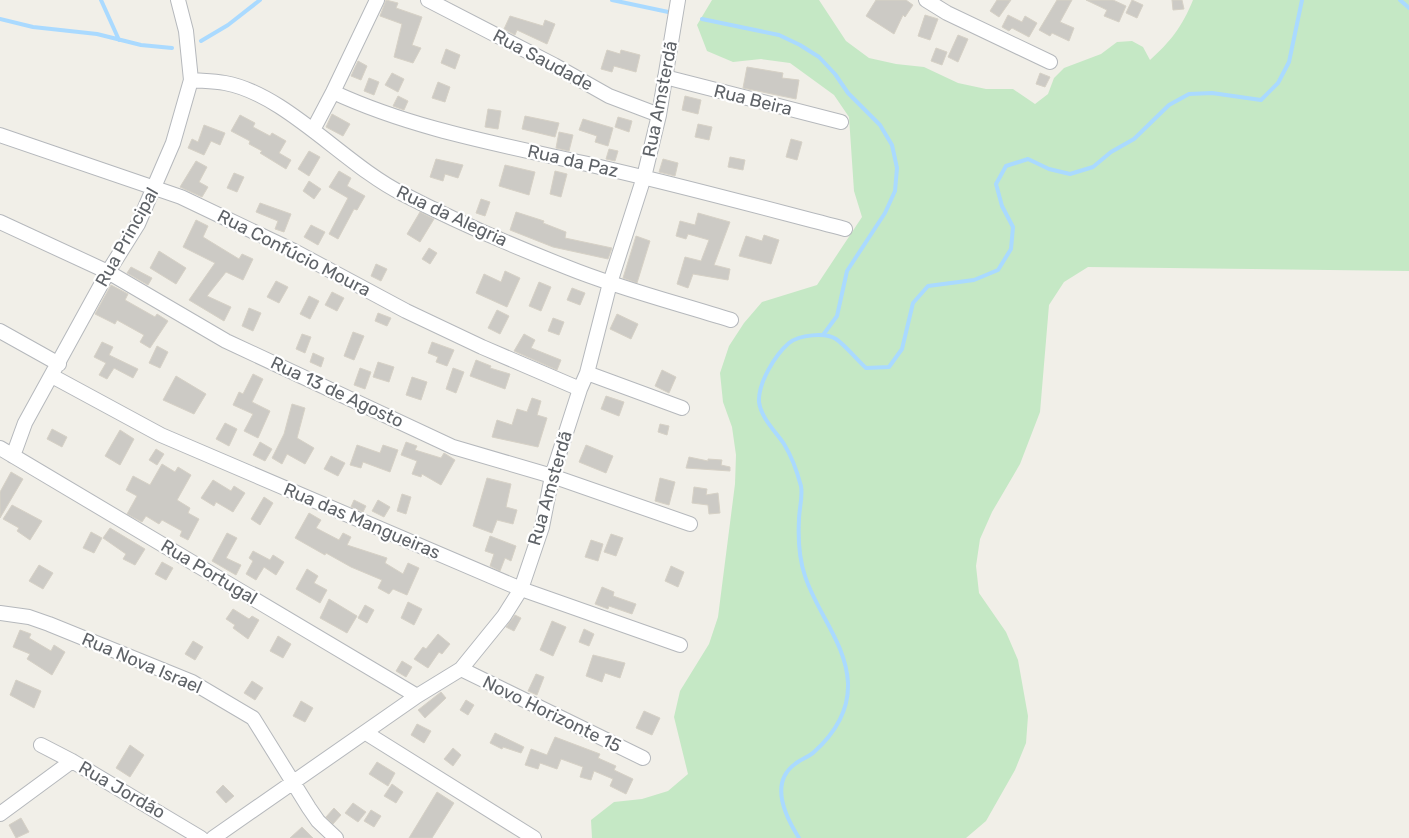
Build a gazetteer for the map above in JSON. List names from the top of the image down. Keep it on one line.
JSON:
{"streets":{"street":["Rua Saudade","Rua Amsterdã","Rua Beira","Rua da Paz","Rua da Alegria","Rua Principal","Rua Confúcio Moura","Rua 13 de Agosto","Rua das Mangueiras","Rua Portugal","Rua Nova Israel","Novo Horizonte 15","Rua Jordão"]},"crossings":[["Rua Saudade","Rua Amsterdã"],["Rua Amsterdã","Rua Beira"],["Rua Amsterdã","Rua da Paz"],["Rua Amsterdã","Rua da Alegria"],["Rua Amsterdã","Rua Confúcio Moura"],["Rua Amsterdã","Rua 13 de Agosto"],["Rua Amsterdã","Rua das Mangueiras"],["Rua Amsterdã","Rua Portugal"],["Rua Amsterdã","Rua Nova Israel"],["Rua Amsterdã","Novo Horizonte 15"],["Rua da Alegria","Rua Principal"],["Rua Principal","Rua Confúcio Moura"],["Rua Principal","Rua 13 de Agosto"],["Rua Principal","Rua das Mangueiras"],["Rua Principal","Rua Portugal"]]}
